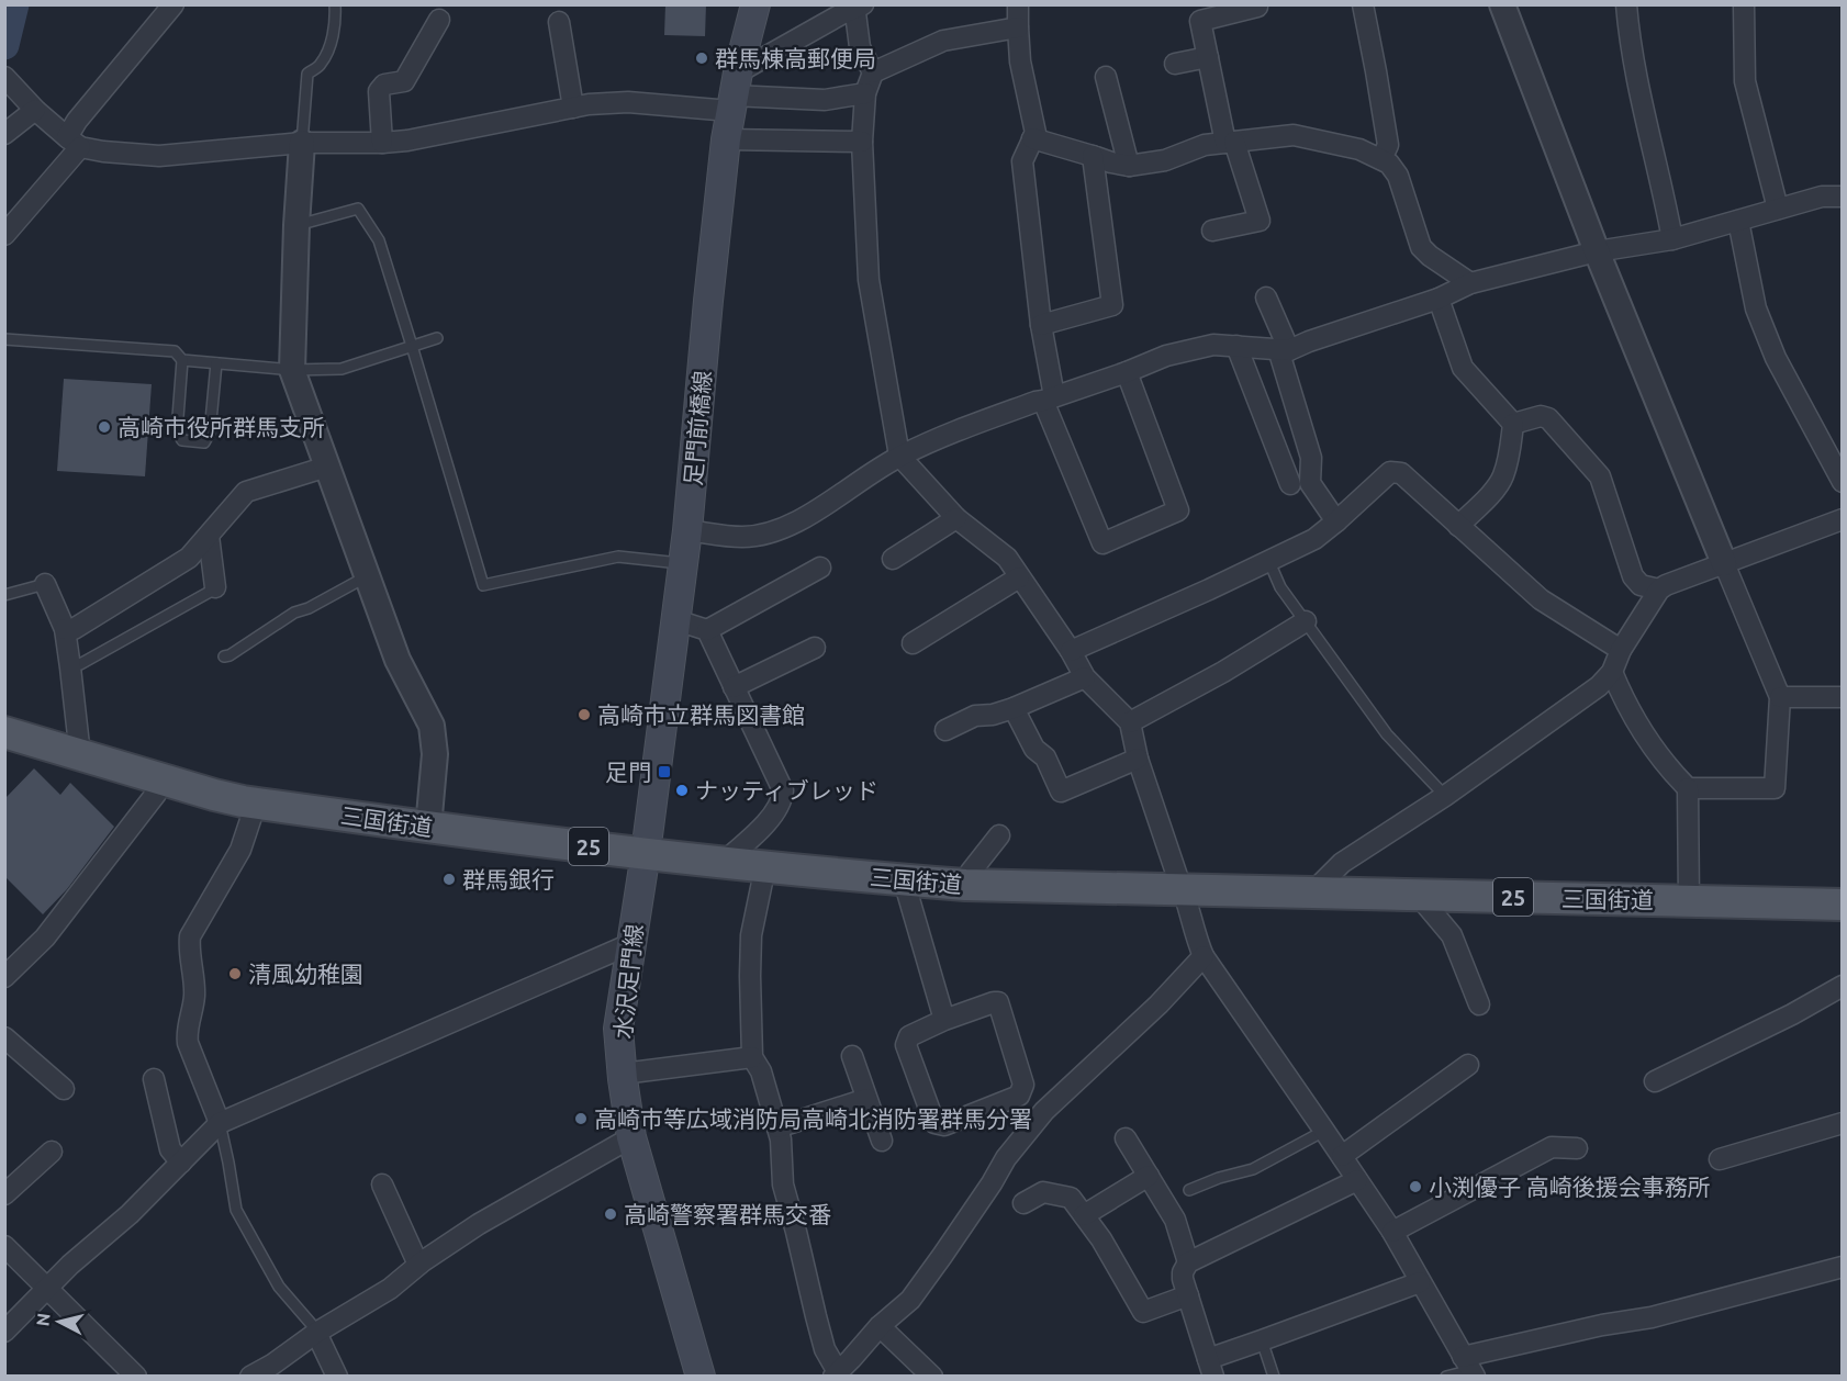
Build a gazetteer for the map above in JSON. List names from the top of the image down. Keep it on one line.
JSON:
{"streets":{"main road":["足門前橋線","三国街道","25","水沢足門線"]},"crossings":[["足門前橋線","三国街道"],["足門前橋線","水沢足門線"],["三国街道","水沢足門線"]],"places":{"other":["群馬棟高郵便局","高崎市役所群馬支所","高崎市立群馬図書館","ナッティブレッド","群馬銀行","清風幼稚園","高崎市等広域消防局高崎北消防署群馬分署","小渕優子 高崎後援会事務所","高崎警察署群馬交番"],"transit":["足門"]},"north":"left"}
